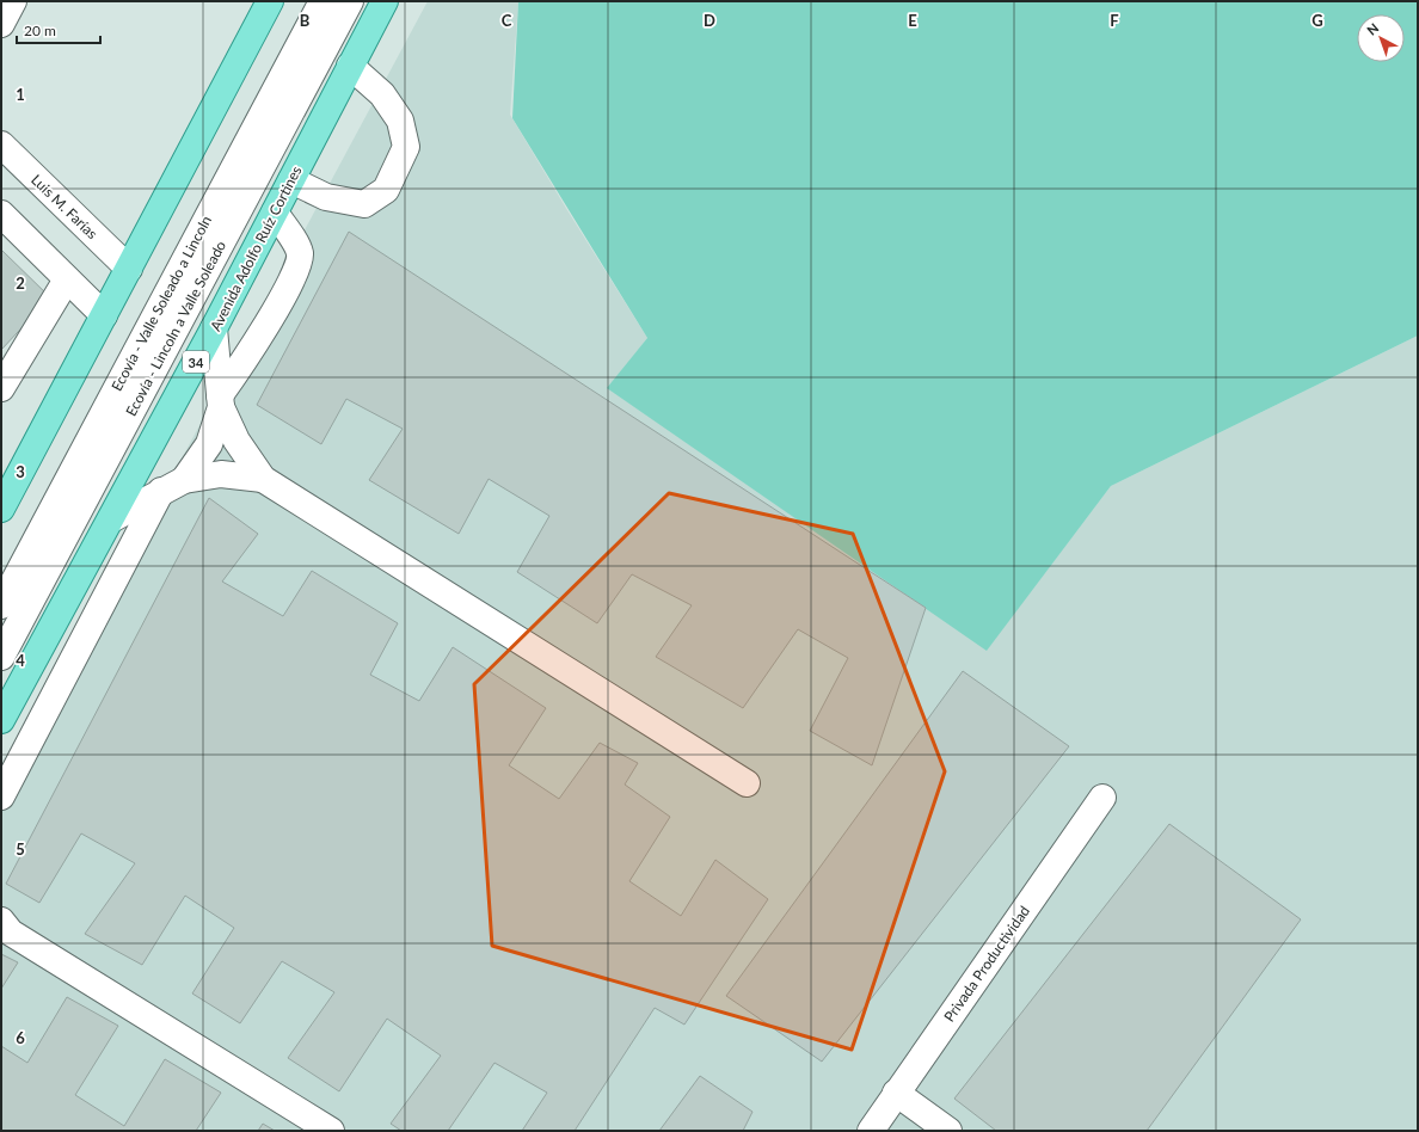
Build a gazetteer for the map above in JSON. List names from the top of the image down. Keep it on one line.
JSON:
{"streets":{"main road":["Avenida Adolfo Ruíz Cortines","34"],"street":["Luis M. Farías","Ecovía - Valle Soleado a Lincoln","Ecovía - Lincoln a Valle Soleado","Privada Productividad"]},"scale_bar":"20 m","north":"top left","grid":{"columns":["B","C","D","E","F","G"],"rows":["1","2","3","4","5","6"]}}
